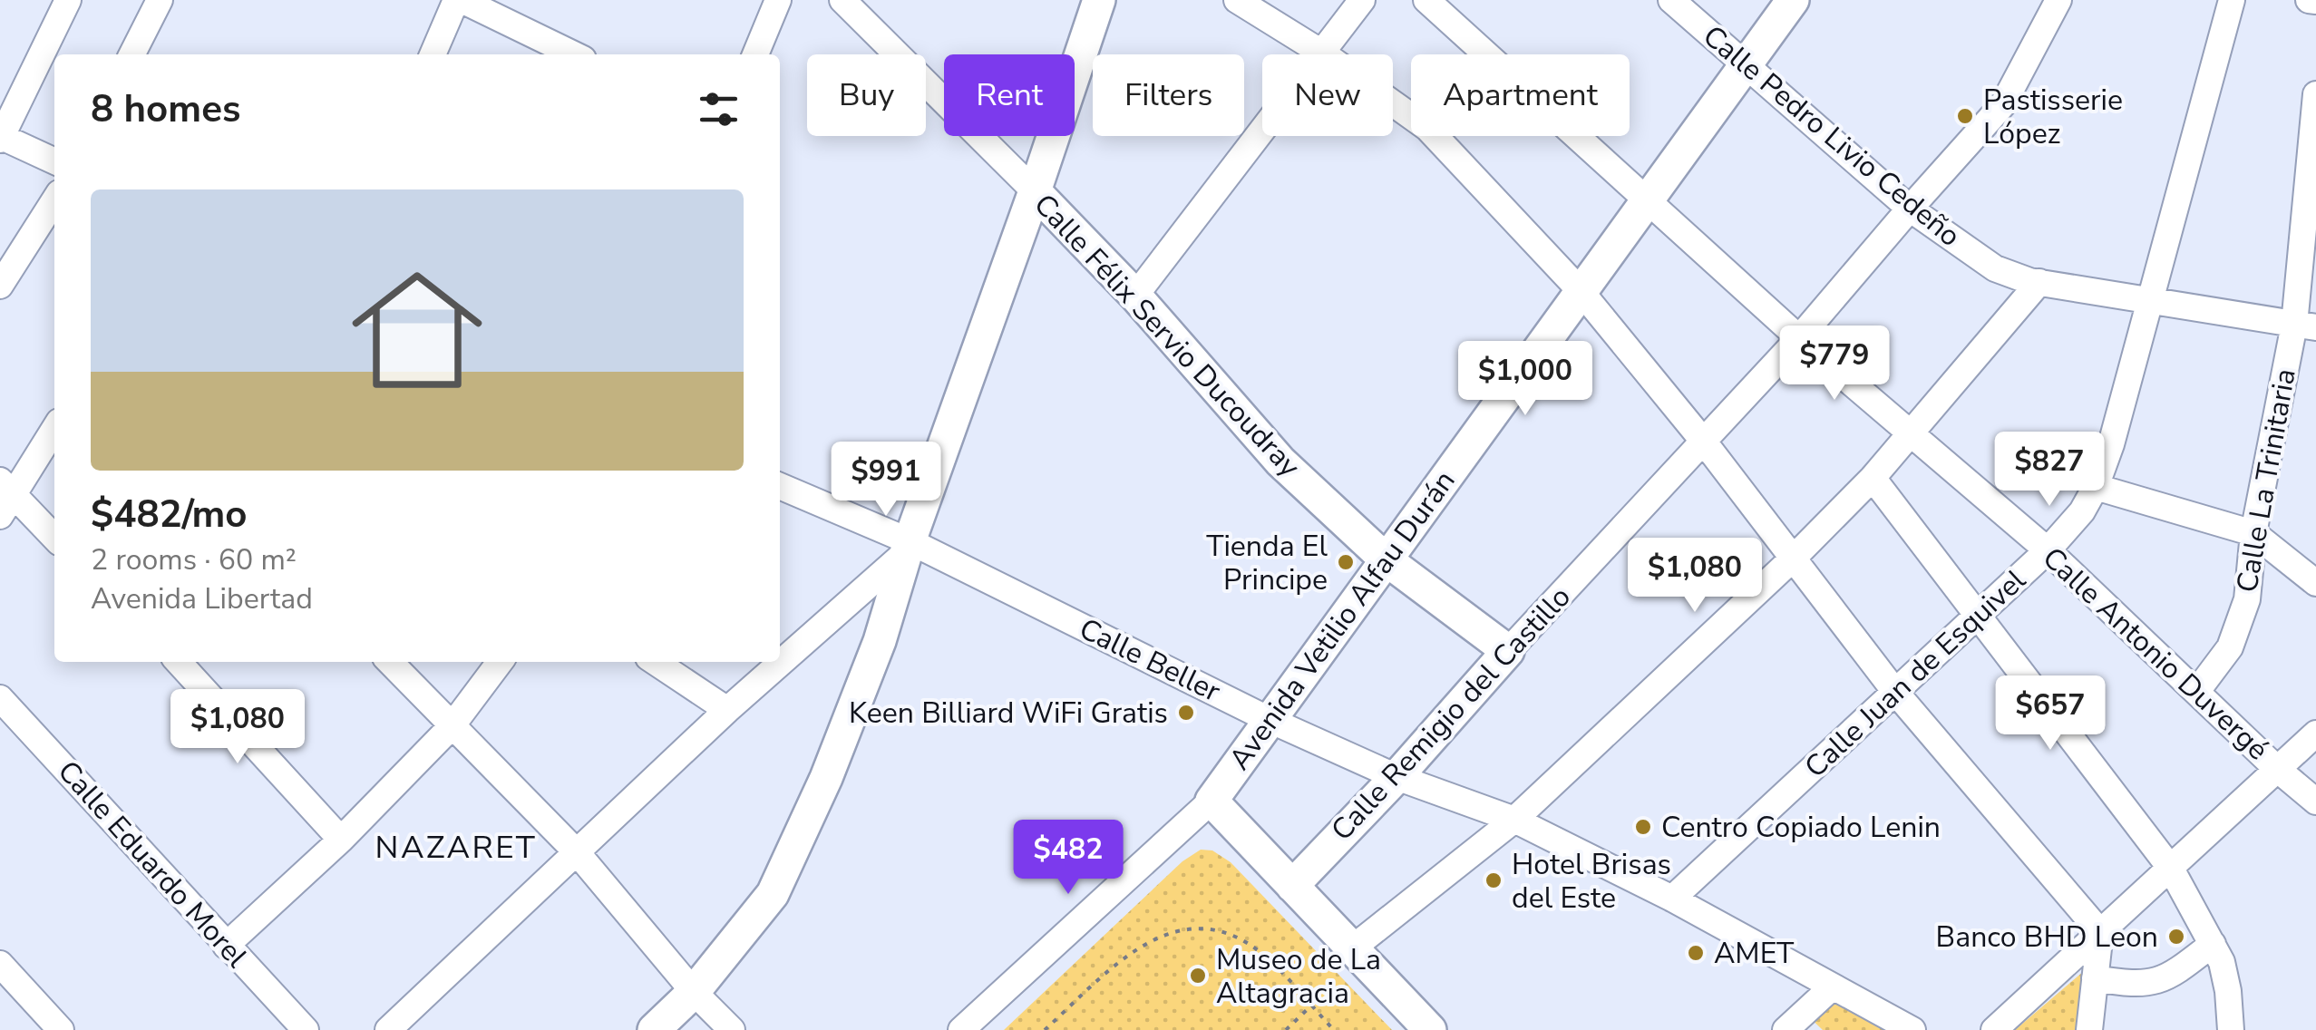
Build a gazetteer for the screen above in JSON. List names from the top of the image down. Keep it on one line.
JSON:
{"streets":{"main road":["Calle Félix Servio Ducoudray","Avenida Vetilio Alfau Durán","Calle Remigio del Castillo"],"street":["Calle Pedro Livio Cedeño","Calle La Trinitaria","Calle Antonio Duvergé","Calle Beller","Calle Juan de Esquivel","Calle Eduardo Morel"]},"crossings":[["Calle Pedro Livio Cedeño","Calle La Trinitaria"],["Calle Pedro Livio Cedeño","Avenida Vetilio Alfau Durán"],["Calle Pedro Livio Cedeño","Calle Juan de Esquivel"],["Calle Pedro Livio Cedeño","Calle Remigio del Castillo"],["Calle Félix Servio Ducoudray","Avenida Vetilio Alfau Durán"],["Calle Félix Servio Ducoudray","Calle Remigio del Castillo"],["Calle La Trinitaria","Calle Antonio Duvergé"],["Avenida Vetilio Alfau Durán","Calle Antonio Duvergé"],["Avenida Vetilio Alfau Durán","Calle Beller"],["Calle Antonio Duvergé","Calle Juan de Esquivel"],["Calle Antonio Duvergé","Calle Remigio del Castillo"],["Calle Beller","Calle Juan de Esquivel"],["Calle Beller","Calle Remigio del Castillo"]],"districts":["NAZARET"],"places":["Pastisserie López","Tienda El Principe","Keen Billiard WiFi Gratis","Centro Copiado Lenin","Hotel Brisas del Este","Banco BHD Leon","AMET","Museo de La Altagracia"],"page":{"chip":["Buy","Rent","Filters","New","Apartment"],"heading":"8 homes","list":[{"name":"$482/mo","note":"2 rooms · 60 m² · Avenida Libertad"}],"price":["$779","$1,000","$827","$991","$1,080","$657","$1,080","$482"]}}
